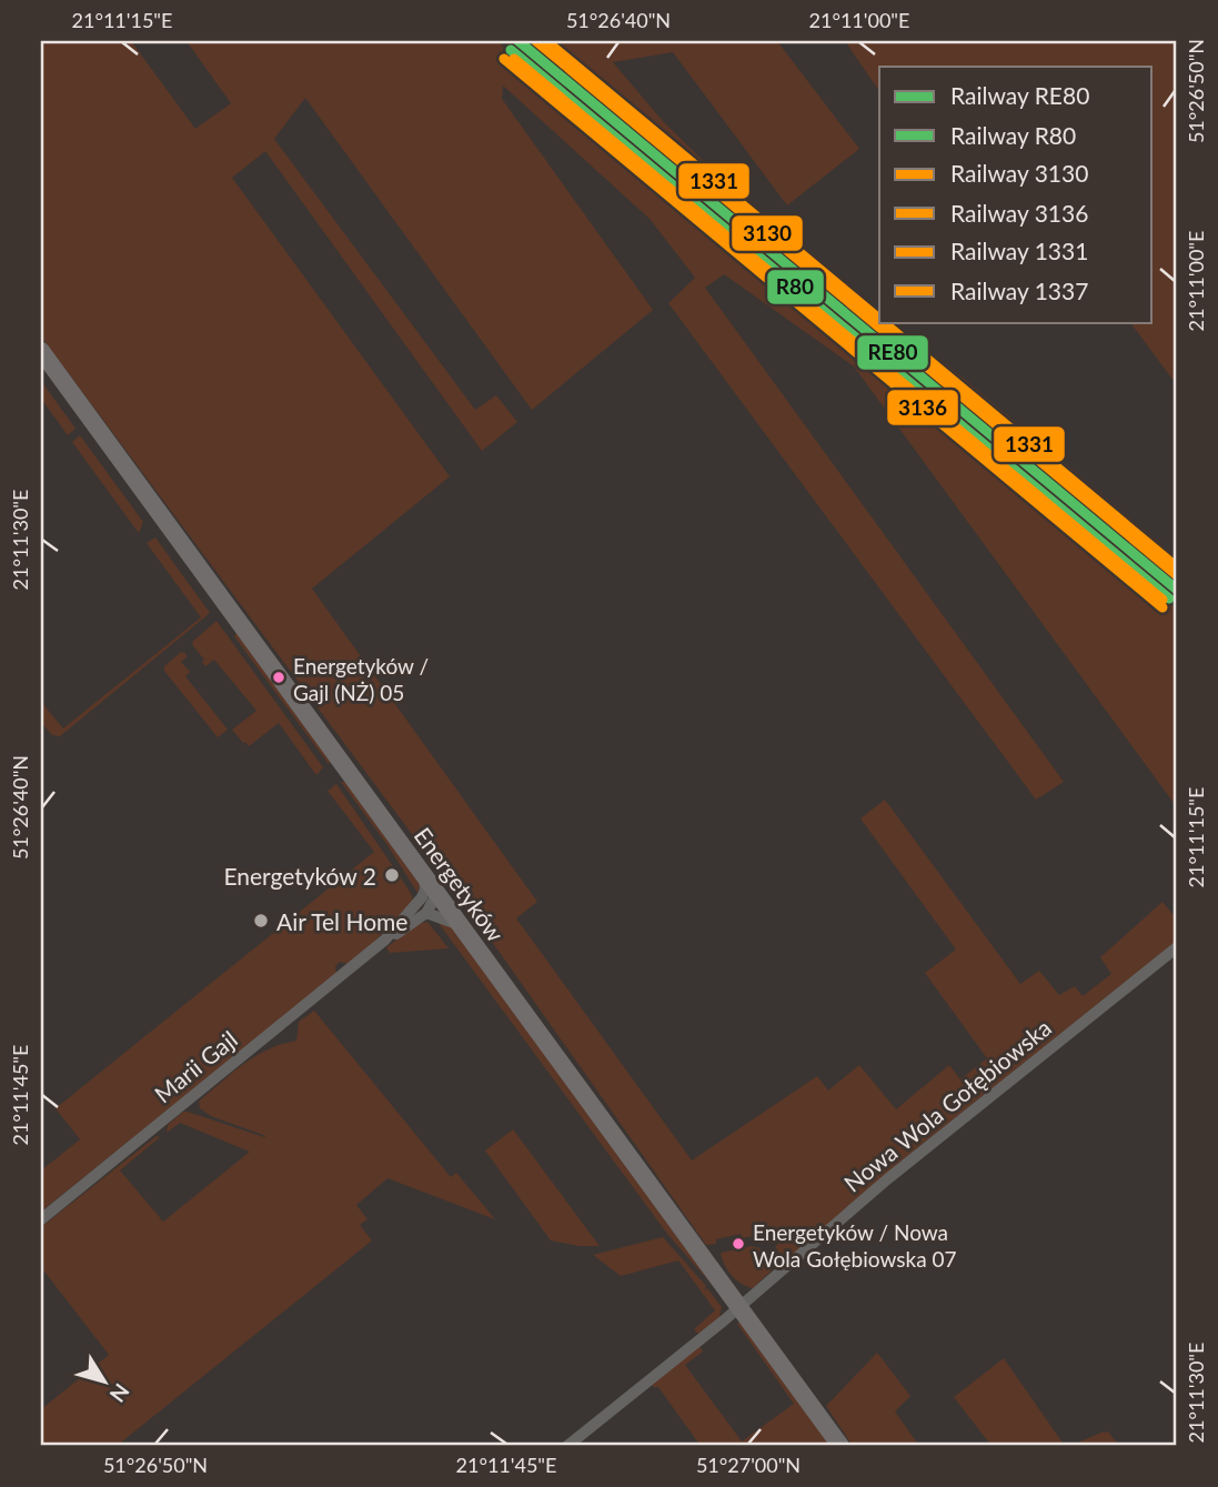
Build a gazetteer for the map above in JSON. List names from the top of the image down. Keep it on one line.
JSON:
{"streets":{"main road":["Energetyków"],"street":["Marii Gajl","Nowa Wola Gołębiowska"]},"crossings":[["Energetyków","Marii Gajl"],["Energetyków","Nowa Wola Gołębiowska"]],"places":["Energetyków / Gajl (NŻ) 05","Energetyków 2","Air Tel Home","Energetyków / Nowa Wola Gołębiowska 07"],"lines":["rail line RE80","rail line 3130","rail line 1331","rail line R80","rail line 3136","rail line 1337"],"legend":["Railway RE80","Railway R80","Railway 3130","Railway 3136","Railway 1331","Railway 1337"],"north":"bottom right","coordinates":["21°11'15\"E","51°26'40\"N","21°11'00\"E","51°26'50\"N","21°11'30\"E","21°11'45\"E","51°27'00\"N"]}
